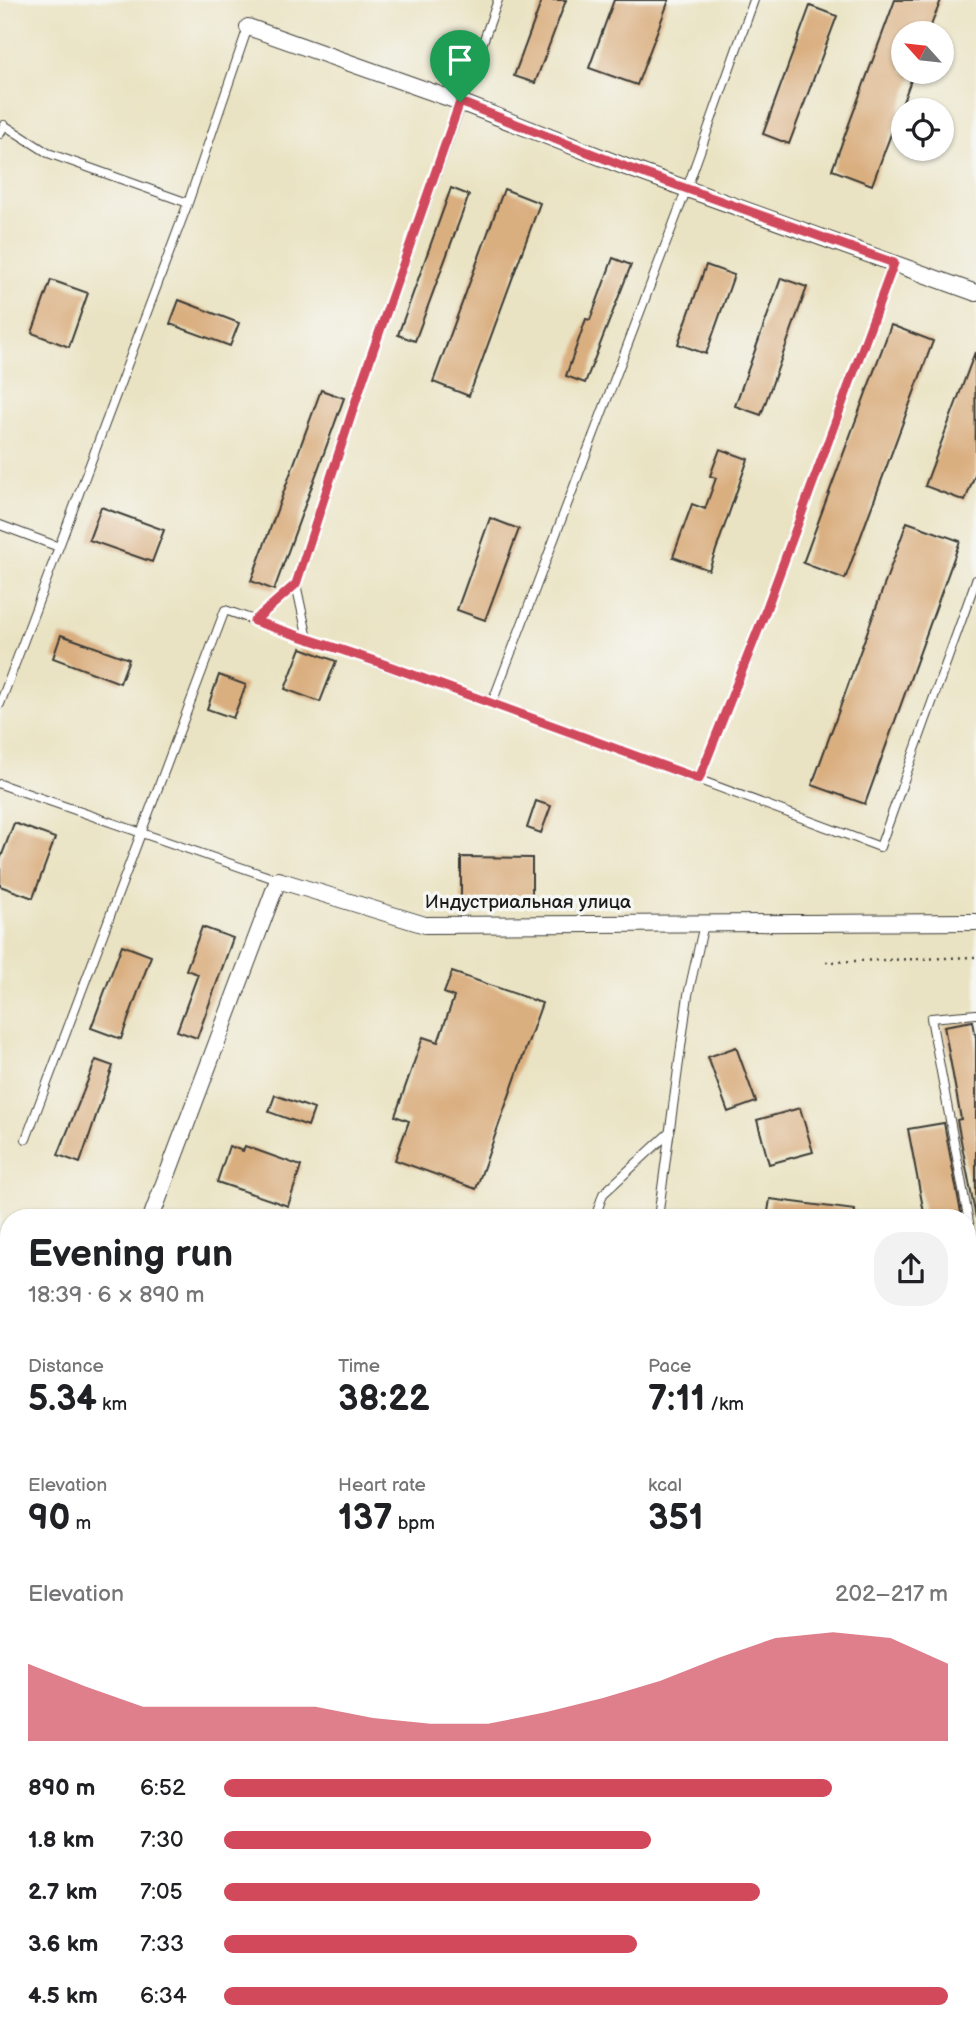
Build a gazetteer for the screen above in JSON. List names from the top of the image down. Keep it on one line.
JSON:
{"streets":{"street":["Индустриальная улица"]},"north":"top left","page":{"heading":["Evening run","18:39 · 6 × 890 m"],"stats":[["Distance","5.34 km"],["Time","38:22"],["Pace","7:11 /km"],["Elevation","90 m"],["Heart rate","137 bpm"],["kcal","351"]],"chart":["Elevation","202–217 m"],"list":[{"name":"890 m","note":"6:52"},{"name":"1.8 km","note":"7:30"},{"name":"2.7 km","note":"7:05"},{"name":"3.6 km","note":"7:33"},{"name":"4.5 km","note":"6:34"}]}}
